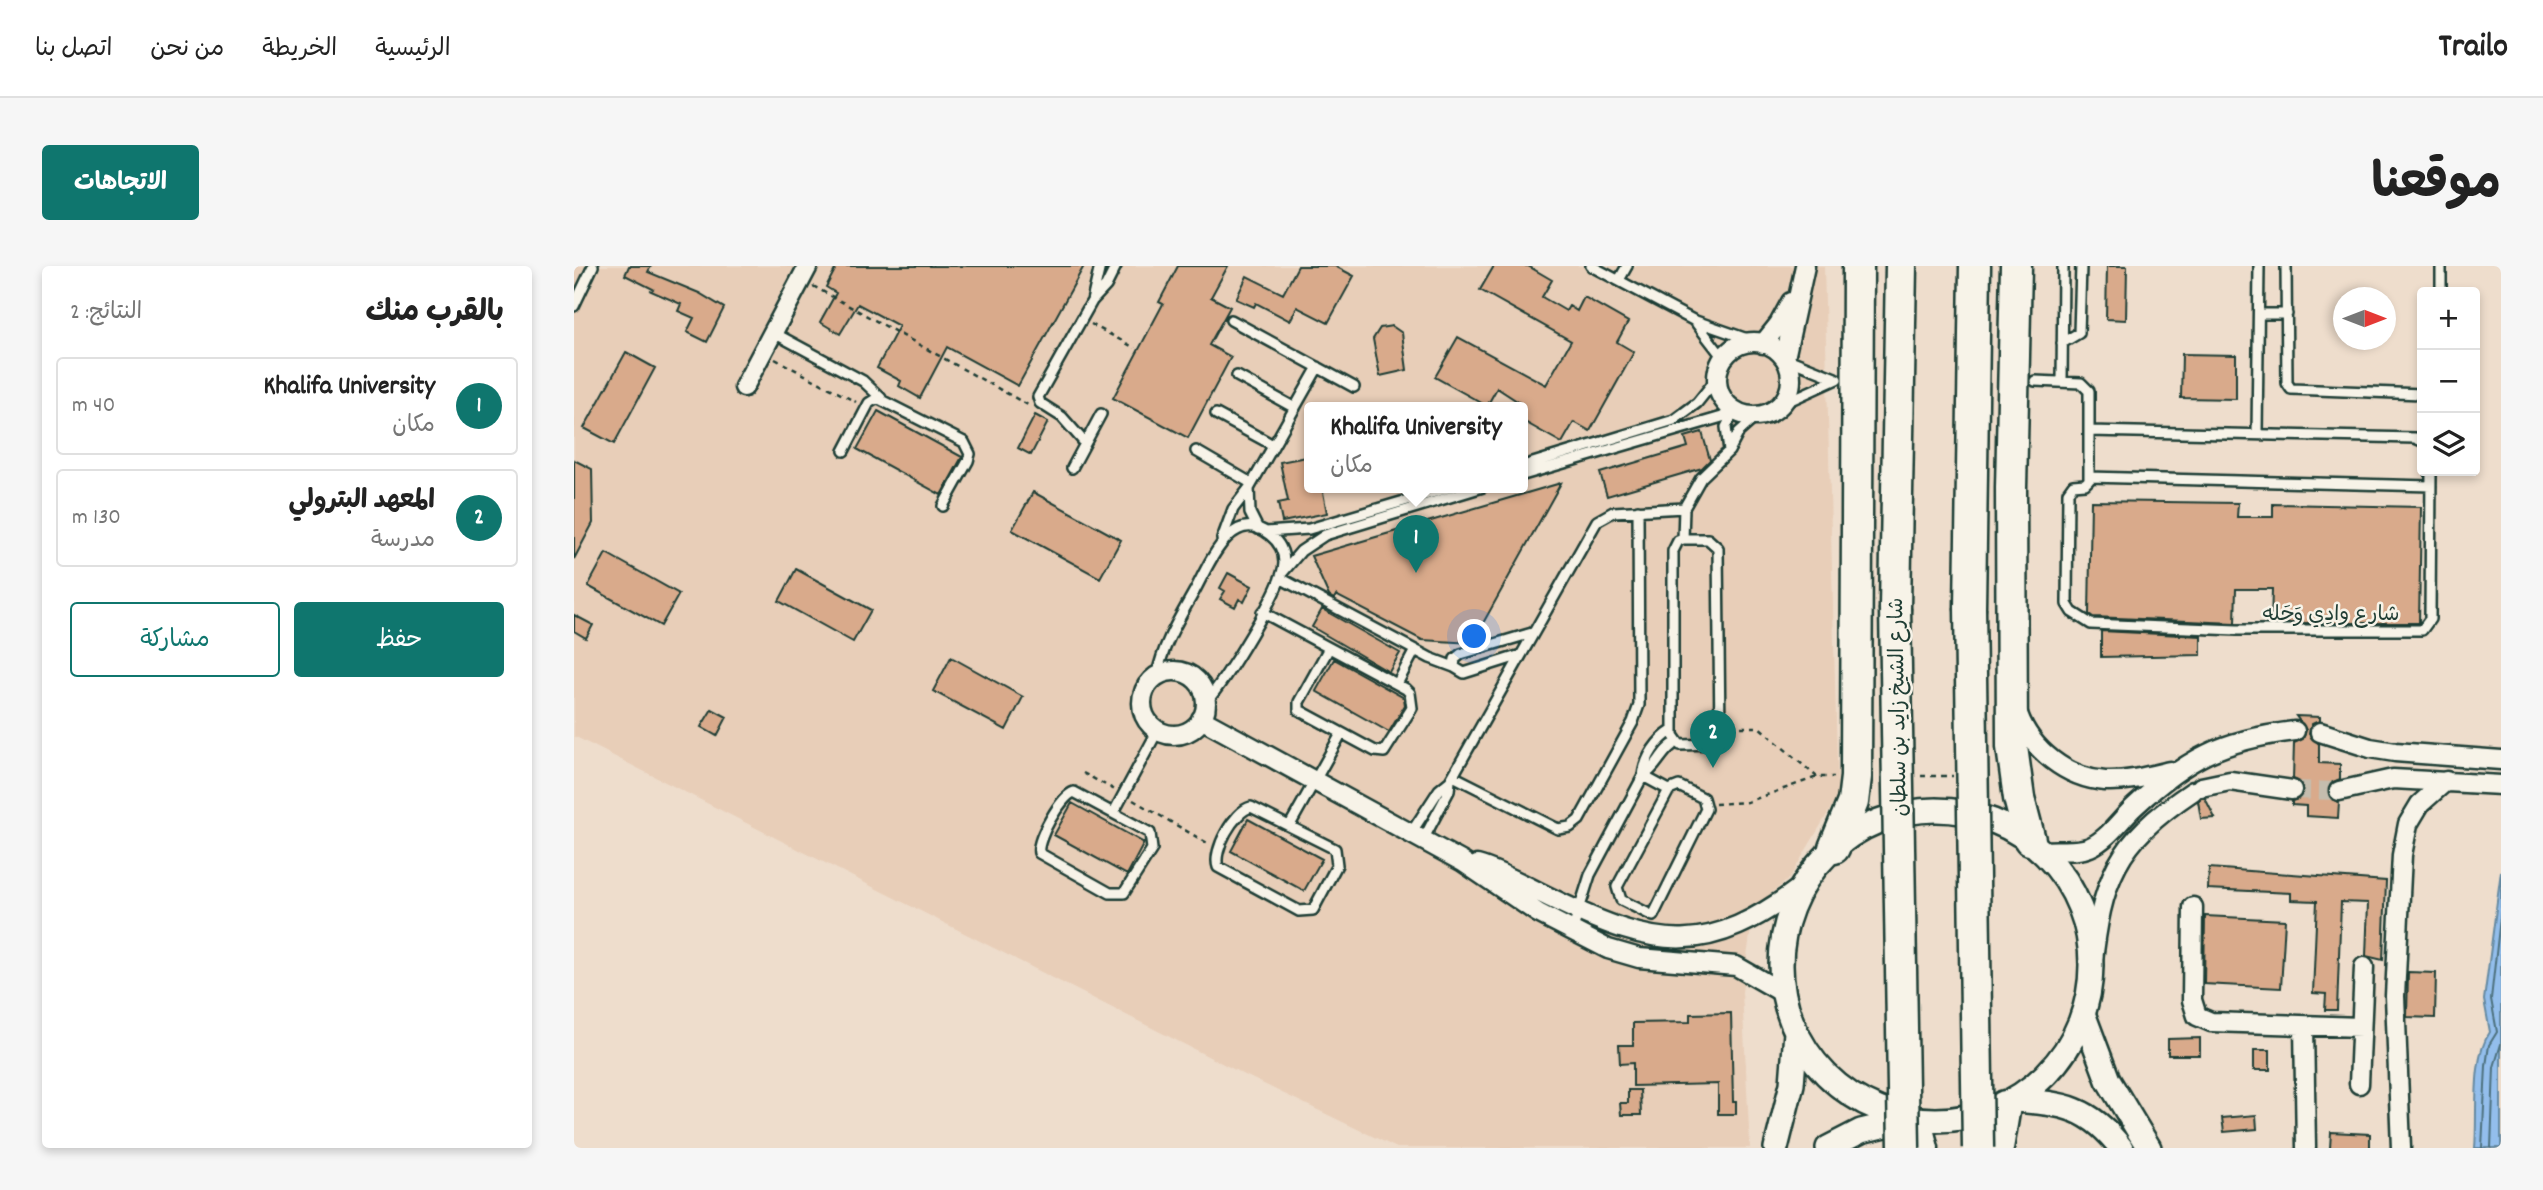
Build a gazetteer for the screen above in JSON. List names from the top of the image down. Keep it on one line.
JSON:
{"streets":{"highway":["شارع الشيخ زايد بن سلطان"],"lane":["شارع وادِي وَحَله"]},"north":"right","page":{"header":"Trailo","nav":["الرئيسية","الخريطة","من نحن","اتصل بنا"],"title":"موقعنا","buttons":["الاتجاهات",["حفظ","مشاركة"]],"heading":["بالقرب منك","النتائج: 2"],"map_buttons":["+","−"],"list":[{"mark":"1","name":"Khalifa University","note":"مكان","value":"40 m"},{"mark":"2","name":"المعهد البترولي","note":"مدرسة","value":"130 m"}],"popup":["Khalifa University","مكان"],"pins":["1","2"]}}
